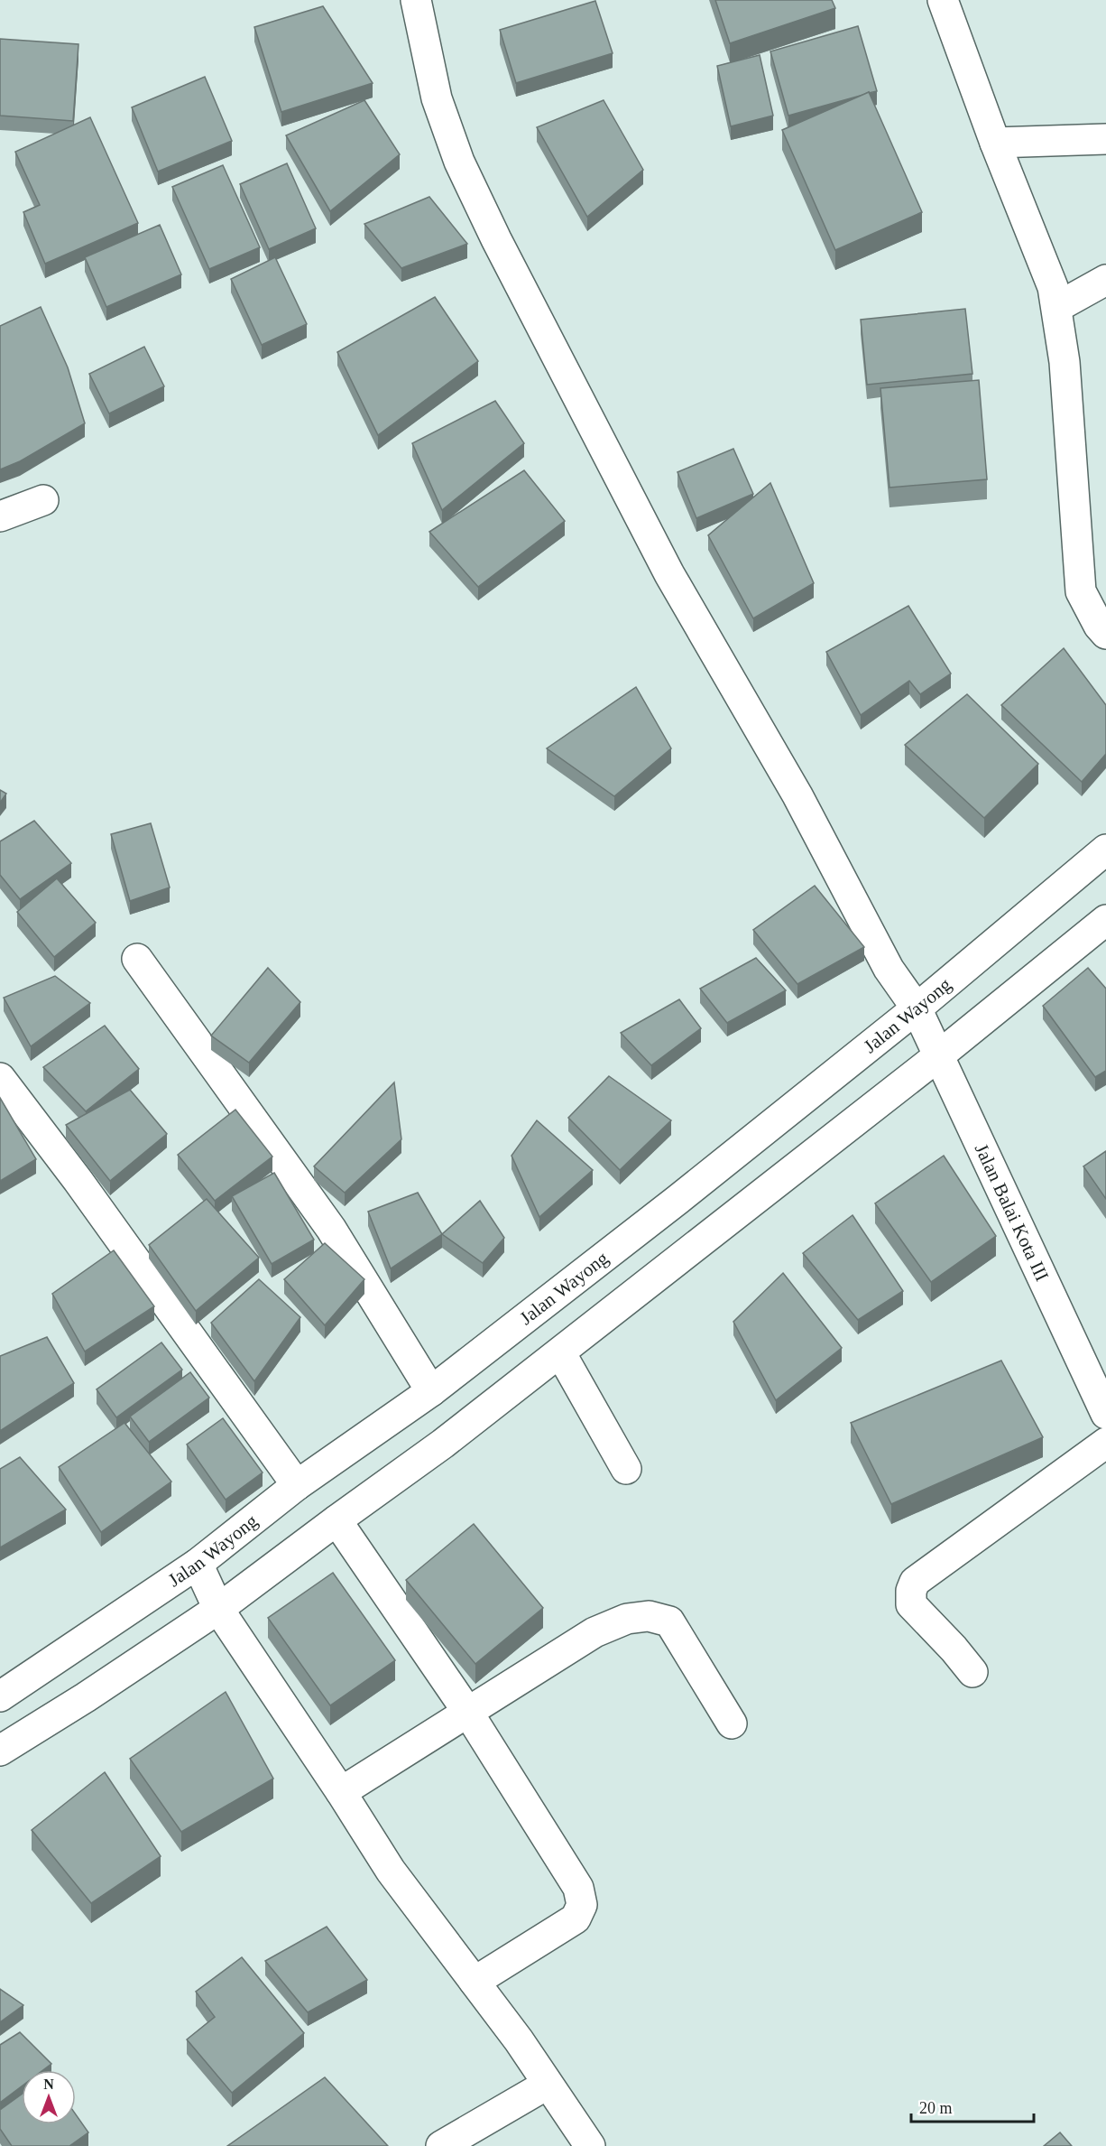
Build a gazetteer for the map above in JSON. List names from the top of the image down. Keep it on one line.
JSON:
{"streets":{"street":["Jalan Wayong","Jalan Balai Kota III"]},"crossings":[["Jalan Wayong","Jalan Balai Kota III"]],"scale_bar":"20 m","north":"top"}
